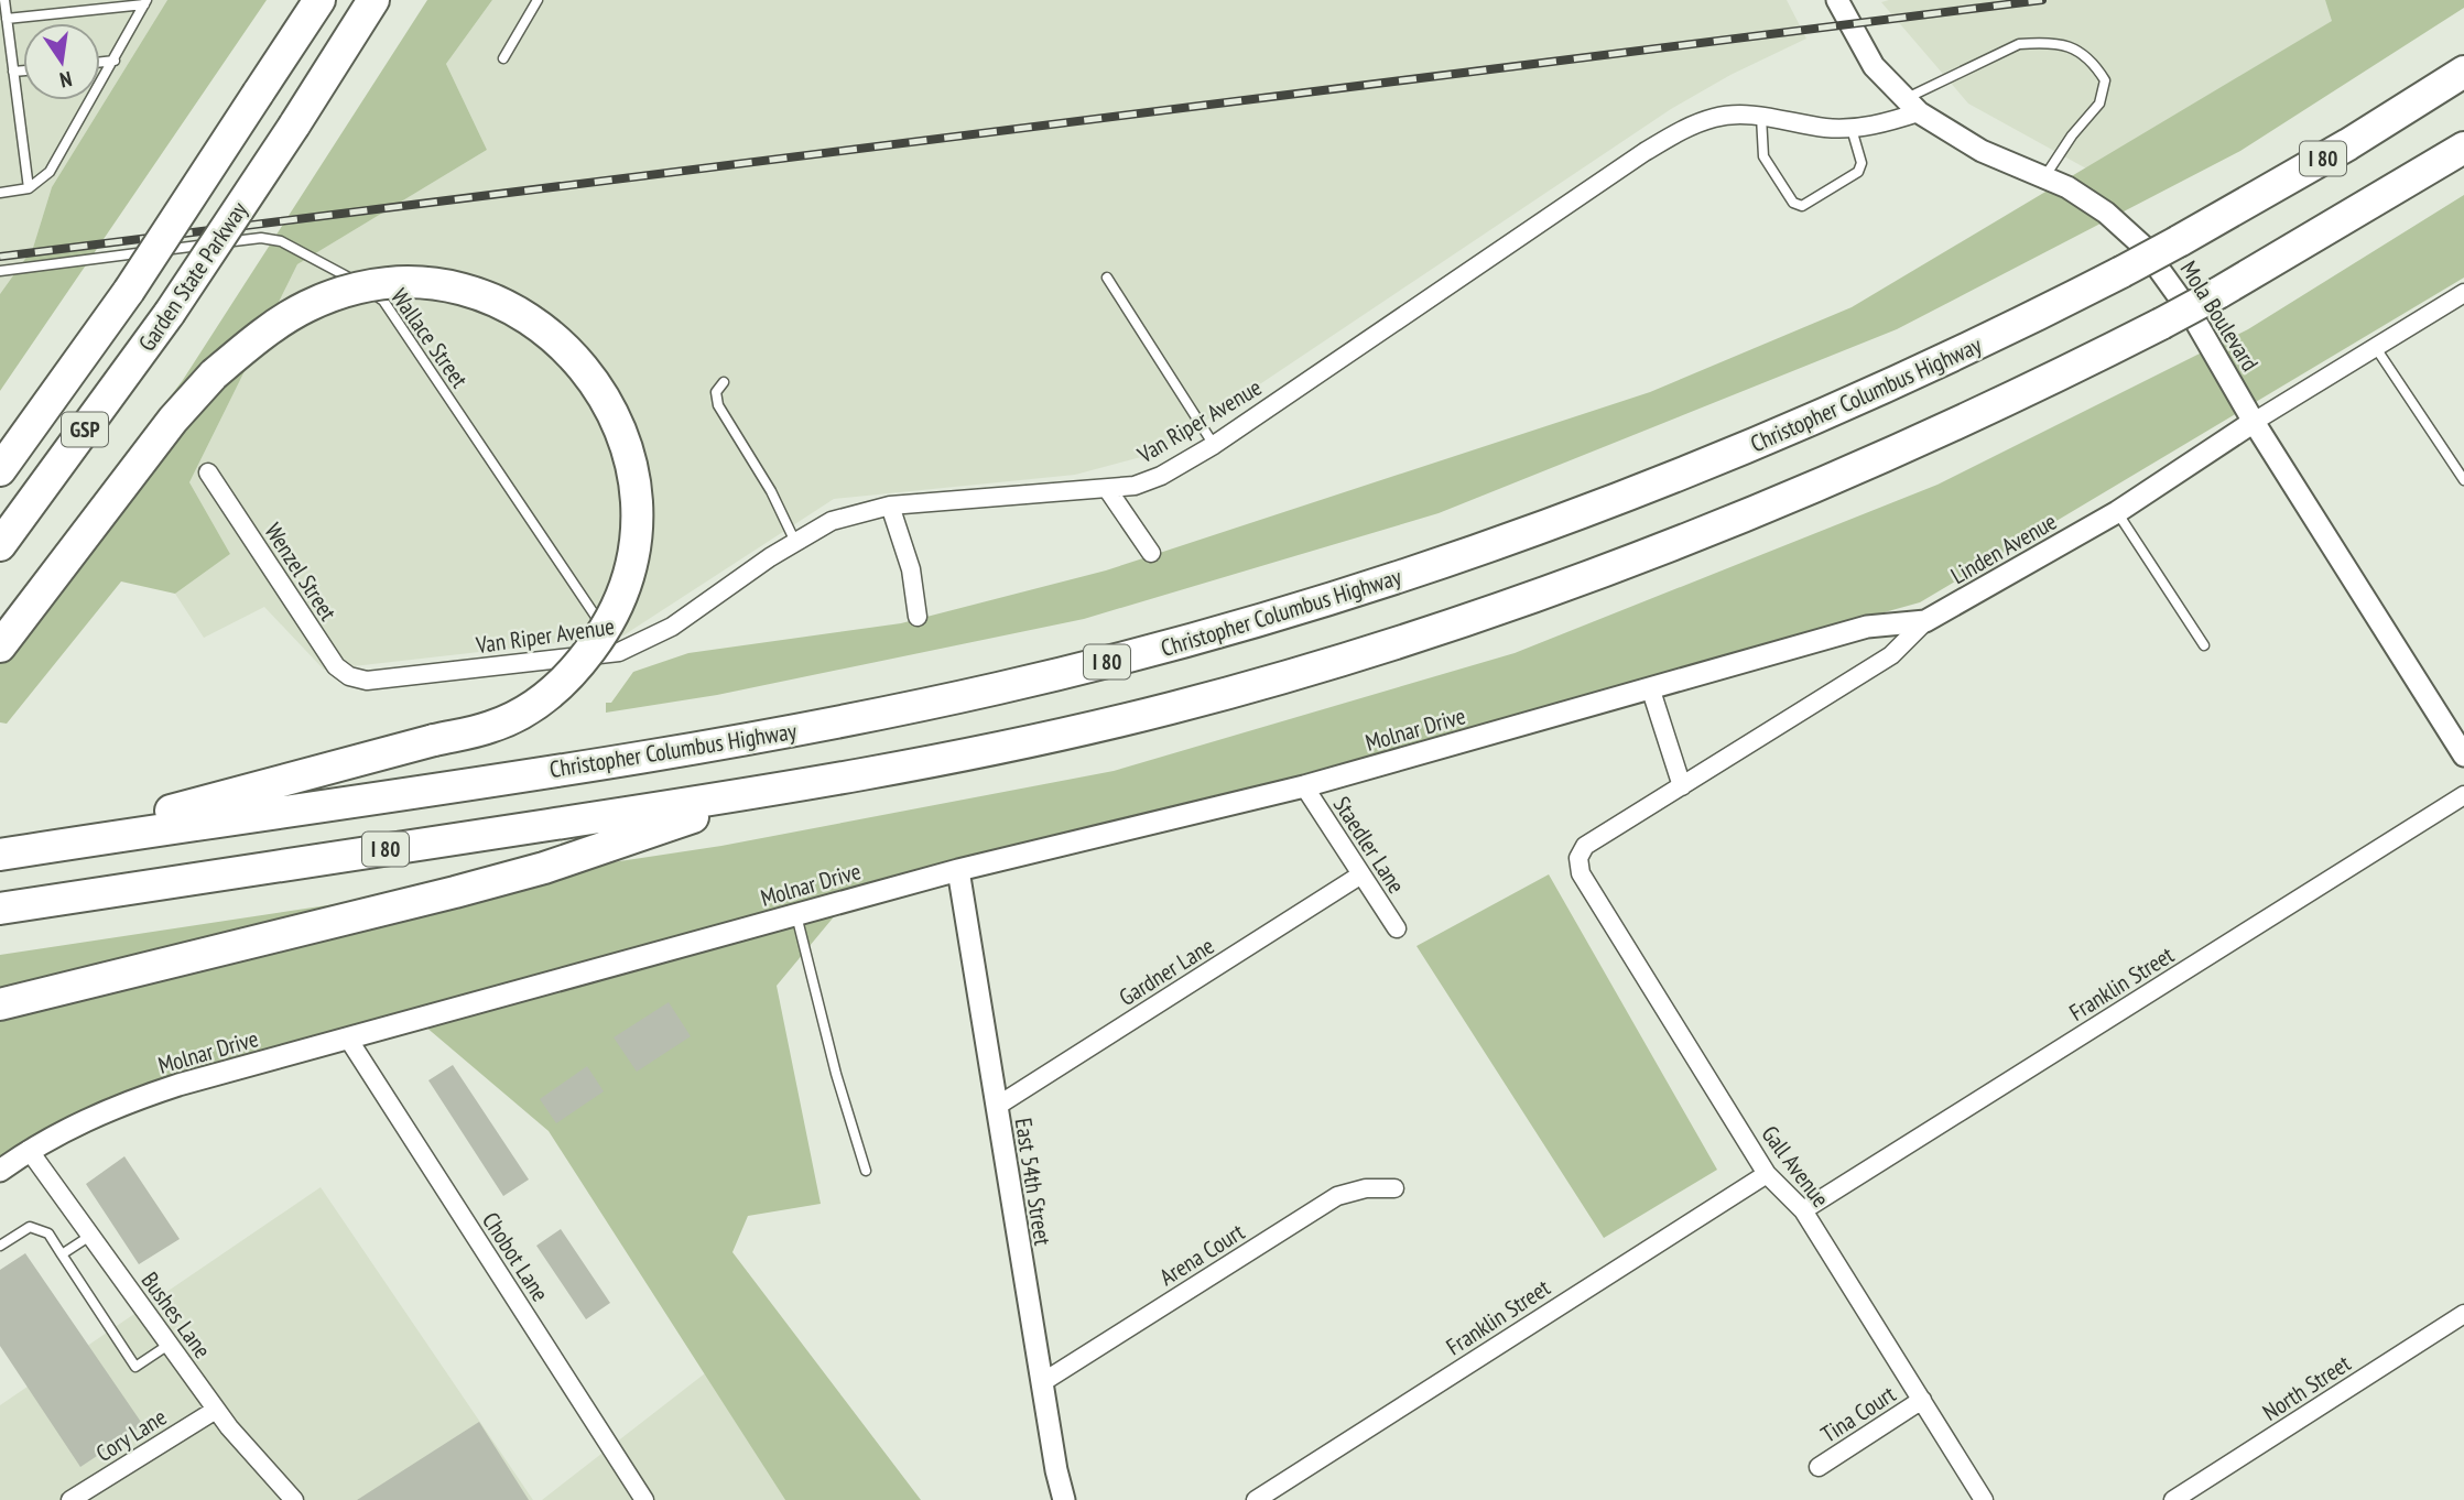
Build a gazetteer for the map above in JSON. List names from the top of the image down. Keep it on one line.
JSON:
{"streets":{"highway":["I 80","Garden State Parkway","Christopher Columbus Highway","GSP"],"street":["Mola Boulevard","Van Riper Avenue","Linden Avenue","Wenzel Street","Molnar Drive","Staedler Lane","Gardner Lane","Franklin Street","Gall Avenue","East 54th Street","Arena Court","Chobot Lane","Bushes Lane","North Street","Tina Court","Cory Lane"],"lane":["Wallace Street"]},"crossings":[["Mola Boulevard","Van Riper Avenue"],["Mola Boulevard","Linden Avenue"],["Wallace Street","Van Riper Avenue"],["Van Riper Avenue","Wenzel Street"],["Linden Avenue","Molnar Drive"],["Linden Avenue","Gall Avenue"],["Molnar Drive","Staedler Lane"],["Molnar Drive","East 54th Street"],["Molnar Drive","Chobot Lane"],["Molnar Drive","Bushes Lane"],["Staedler Lane","Gardner Lane"],["Gardner Lane","East 54th Street"],["Franklin Street","Gall Avenue"],["Gall Avenue","Tina Court"],["East 54th Street","Arena Court"],["Bushes Lane","Cory Lane"]],"north":"bottom"}
